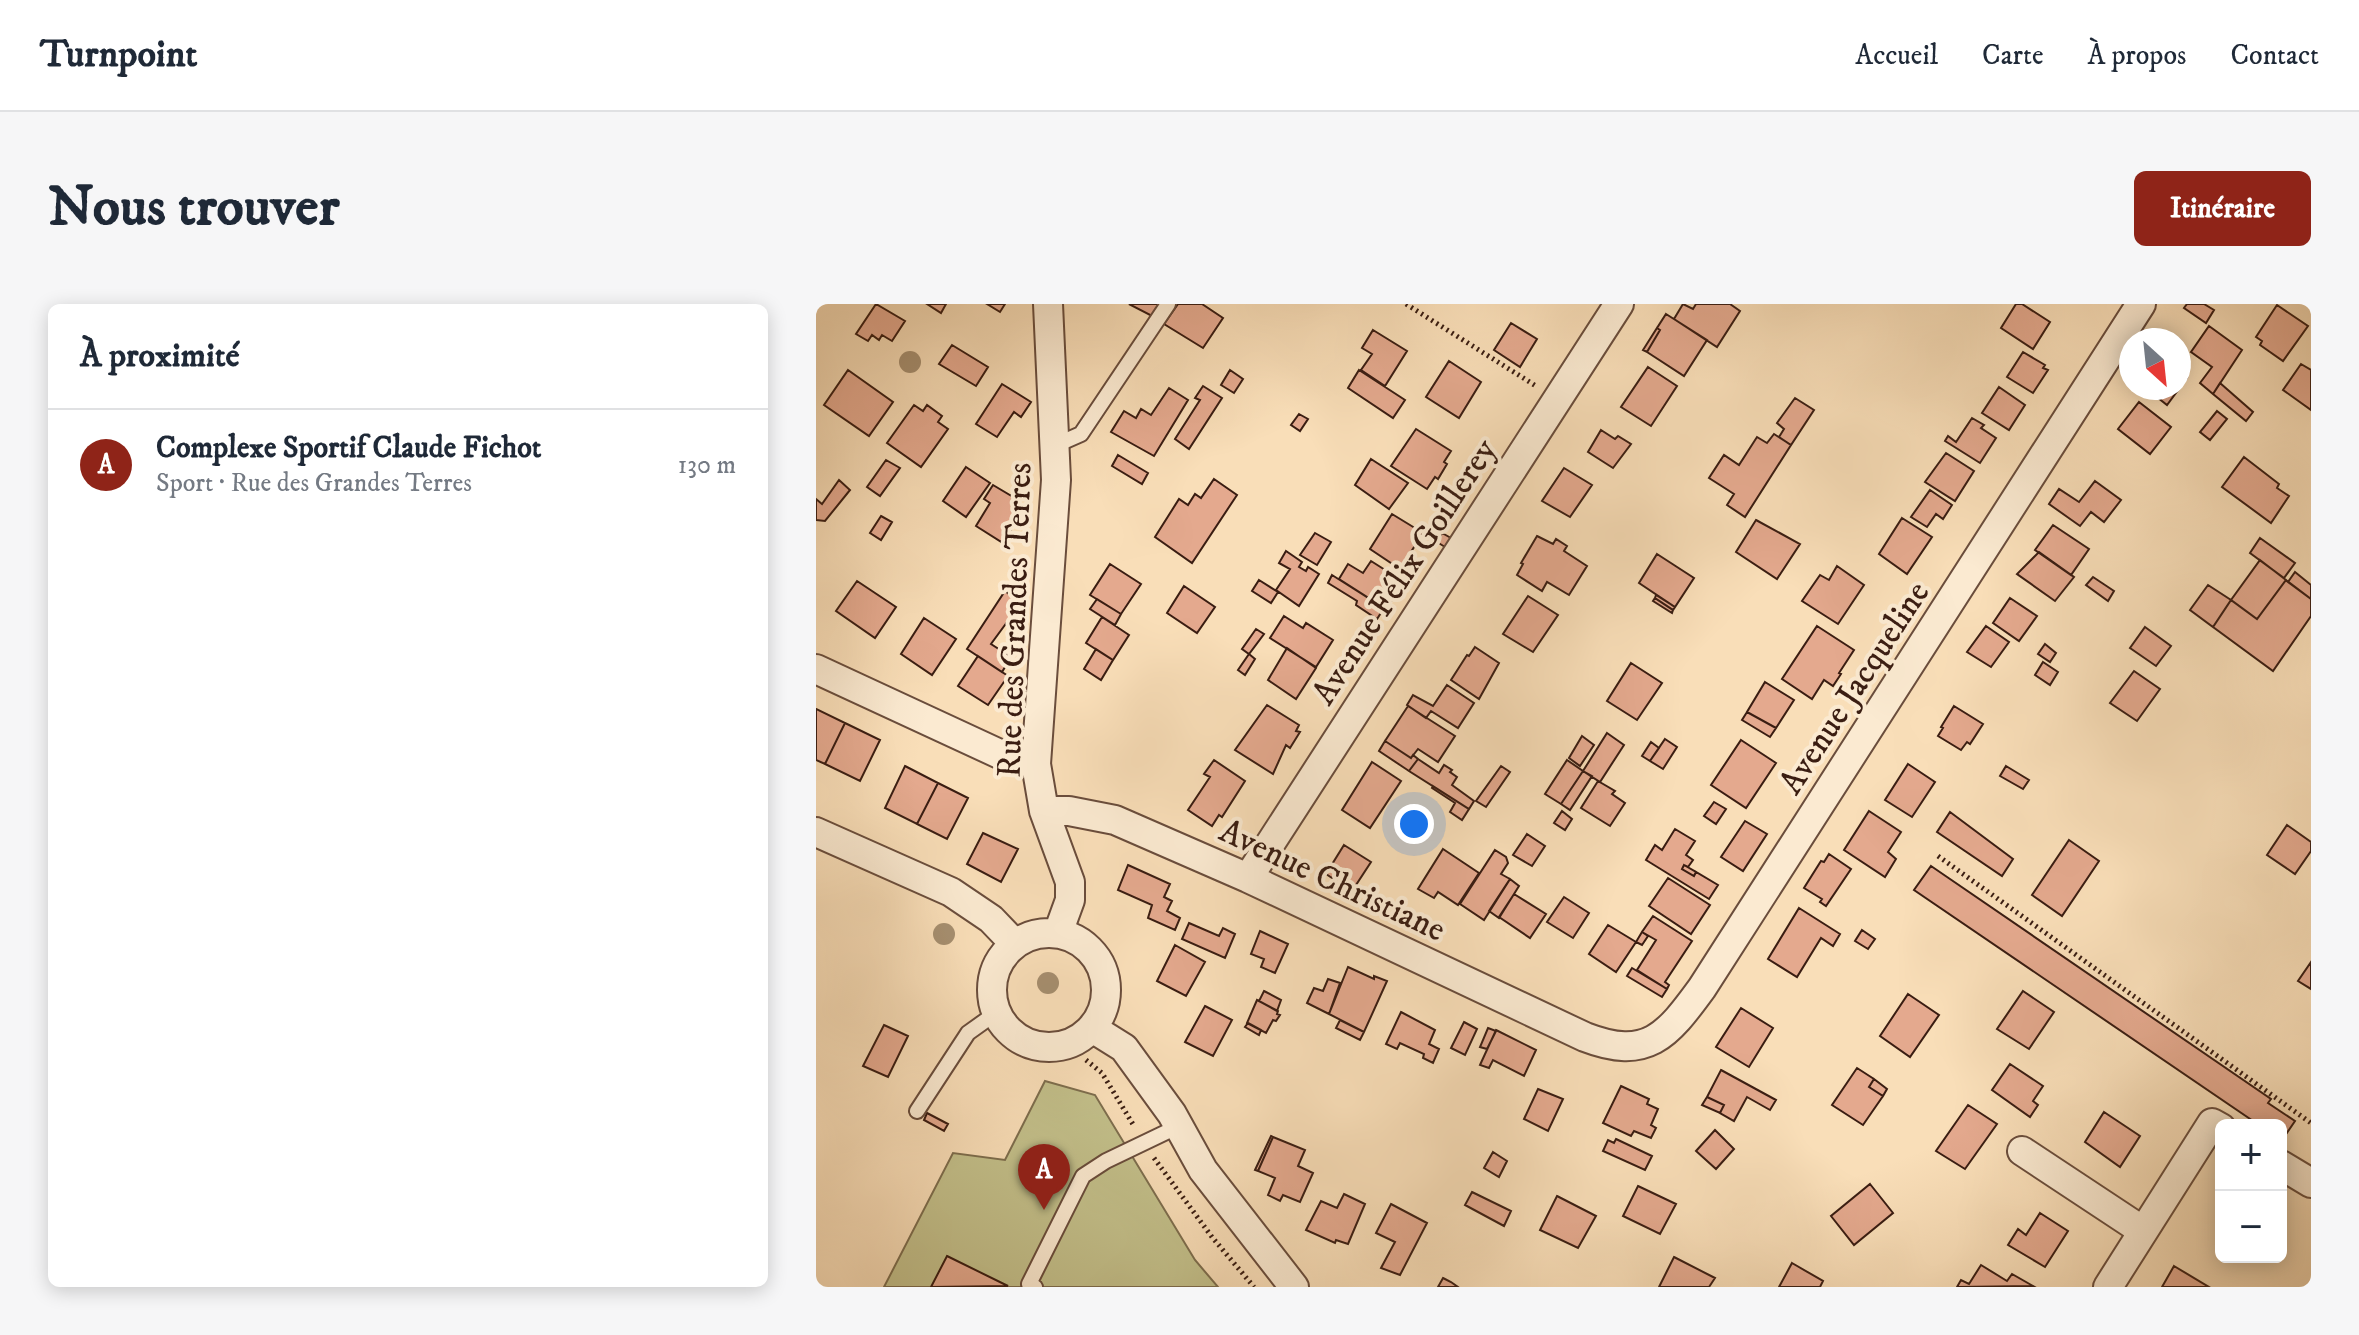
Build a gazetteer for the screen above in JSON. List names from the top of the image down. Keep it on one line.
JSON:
{"streets":{"street":["Avenue Félix Goillerey","Rue des Grandes Terres","Avenue Jacqueline","Avenue Christiane"]},"crossings":[["Avenue Félix Goillerey","Avenue Christiane"],["Rue des Grandes Terres","Avenue Christiane"],["Avenue Jacqueline","Avenue Christiane"]],"north":"bottom right","page":{"header":"Turnpoint","nav":["Accueil","Carte","À propos","Contact"],"buttons":"Itinéraire","title":"Nous trouver","heading":"À proximité","list":[{"mark":"A","name":"Complexe Sportif Claude Fichot","note":"Sport · Rue des Grandes Terres","value":"130 m"}],"map_buttons":["+","−"],"pins":"A"}}
